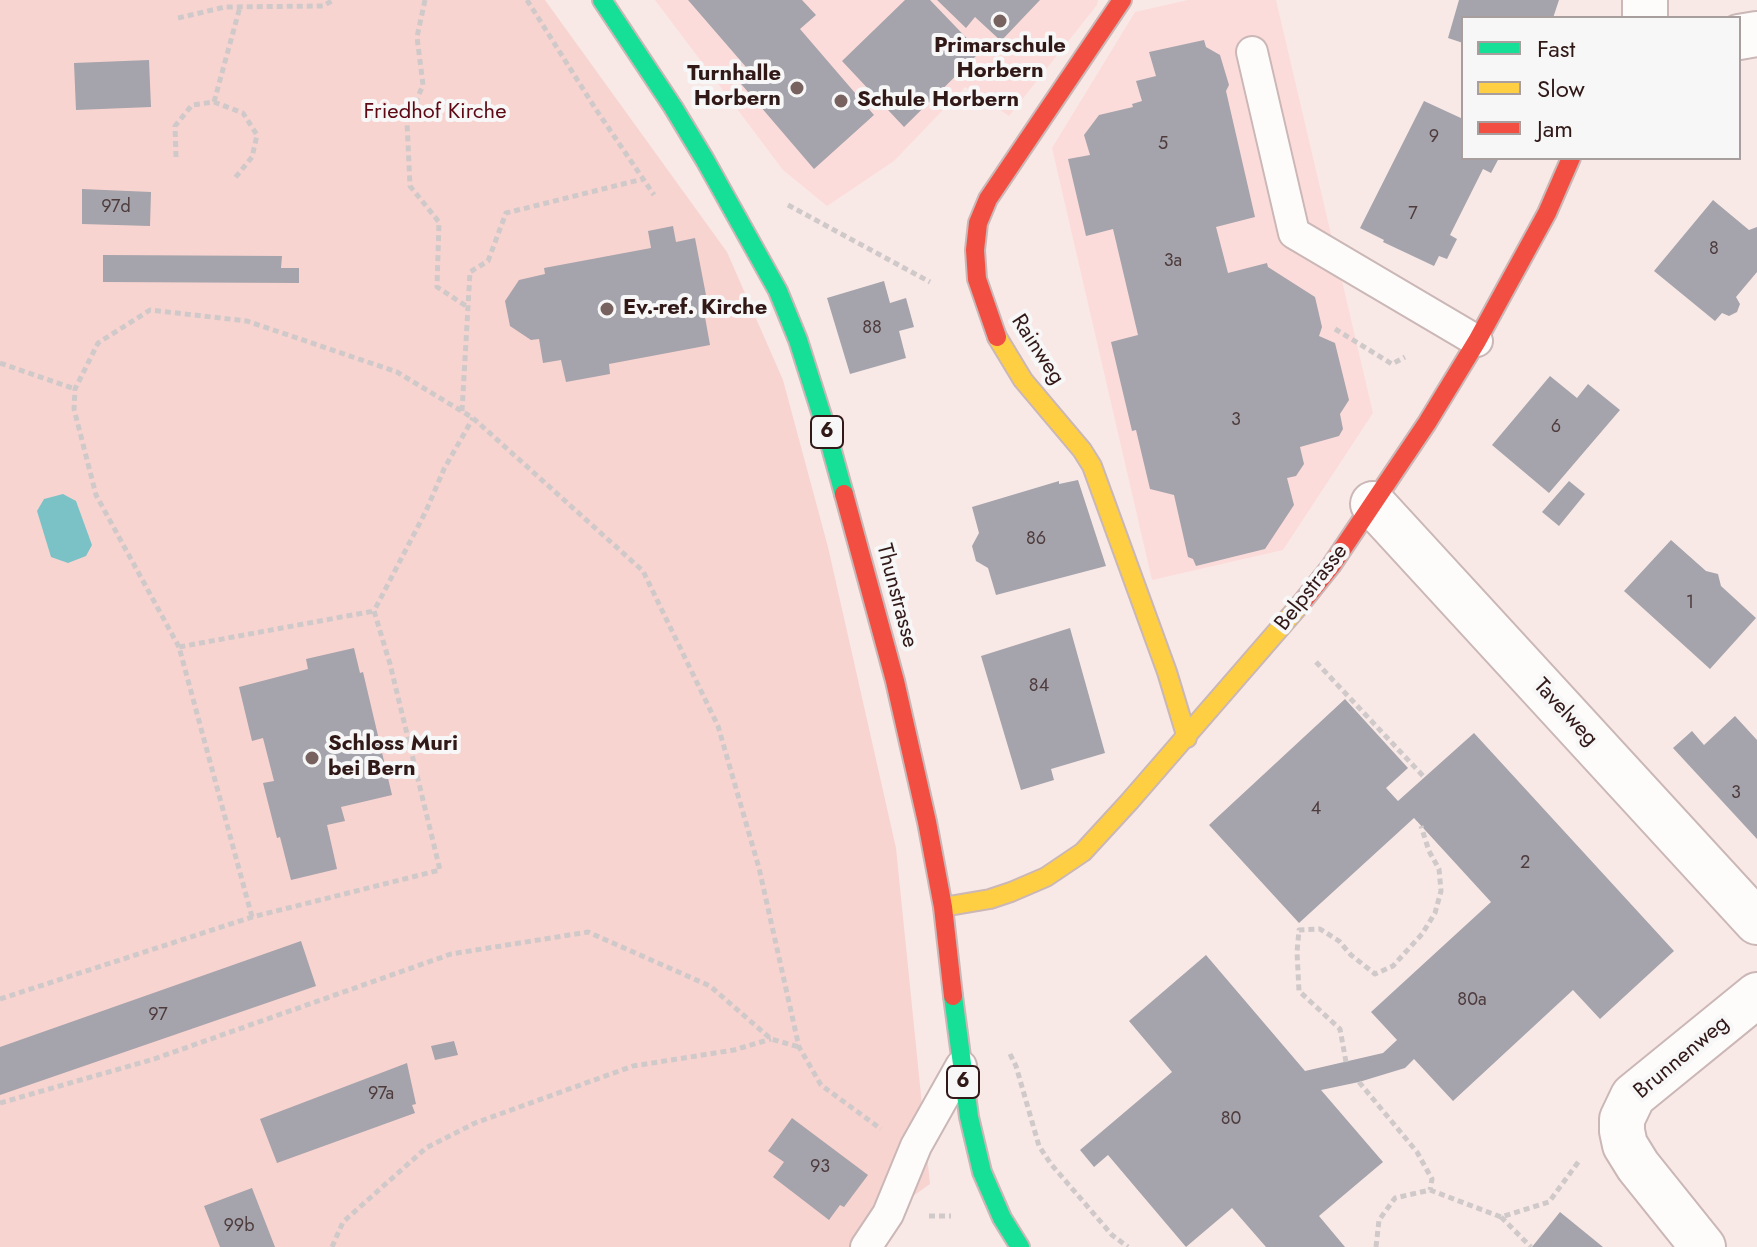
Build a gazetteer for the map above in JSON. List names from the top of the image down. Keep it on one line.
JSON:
{"streets":{"street":["Rainweg","6","Belpstrasse","Thunstrasse","Tavelweg","Brunnenweg"]},"crossings":[["Rainweg","Belpstrasse"],["Belpstrasse","Thunstrasse"],["Belpstrasse","Tavelweg"]],"parks":["Friedhof Kirche"],"places":["Primarschule Horbern","Turnhalle Horbern","Schule Horbern","Ev.-ref. Kirche","Schloss Muri bei Bern"],"house_numbers":["9","5","97d","7","8","3a","88","3","6","86","1","84","3","4","2","80a","97","97a","80","93","99b"],"legend":["Fast","Slow","Jam"]}
